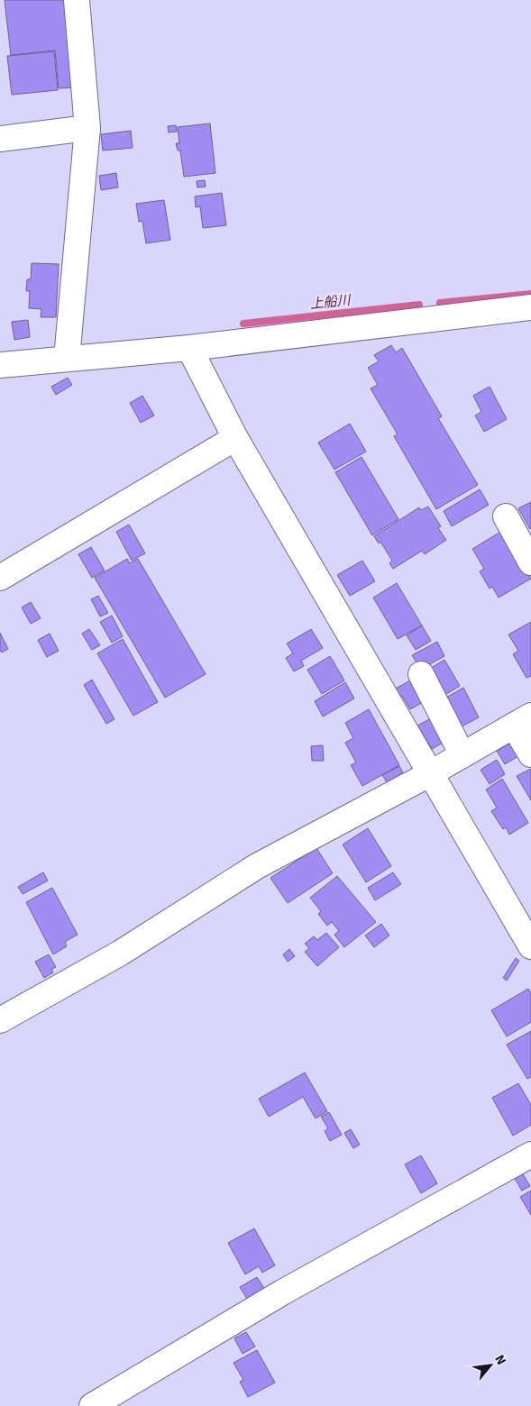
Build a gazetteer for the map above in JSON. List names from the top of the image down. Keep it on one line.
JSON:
{"water":["上船川"],"north":"top right"}
